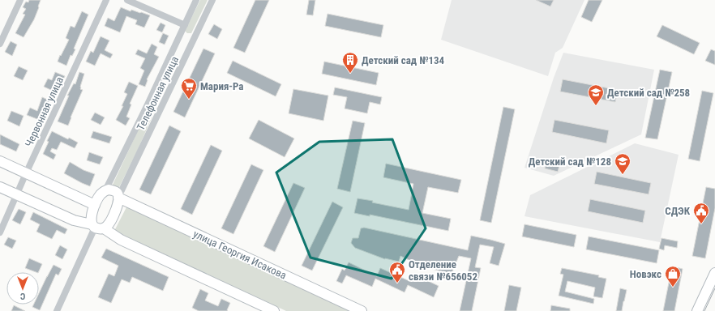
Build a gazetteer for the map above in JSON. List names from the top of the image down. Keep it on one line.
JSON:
{"streets":{"street":["Телефонная улица","Червонная улица","улица Георгия Исакова"]},"crossings":[["Телефонная улица","улица Георгия Исакова"]],"places":{"building":["Детский сад №134"],"supermarket":["Мария-Ра"],"school or university":["Детский сад №258","Детский сад №128"],"public building":["СДЭК","Отделение связи №656052"],"shop":["Новэкс"]},"north":"bottom"}
